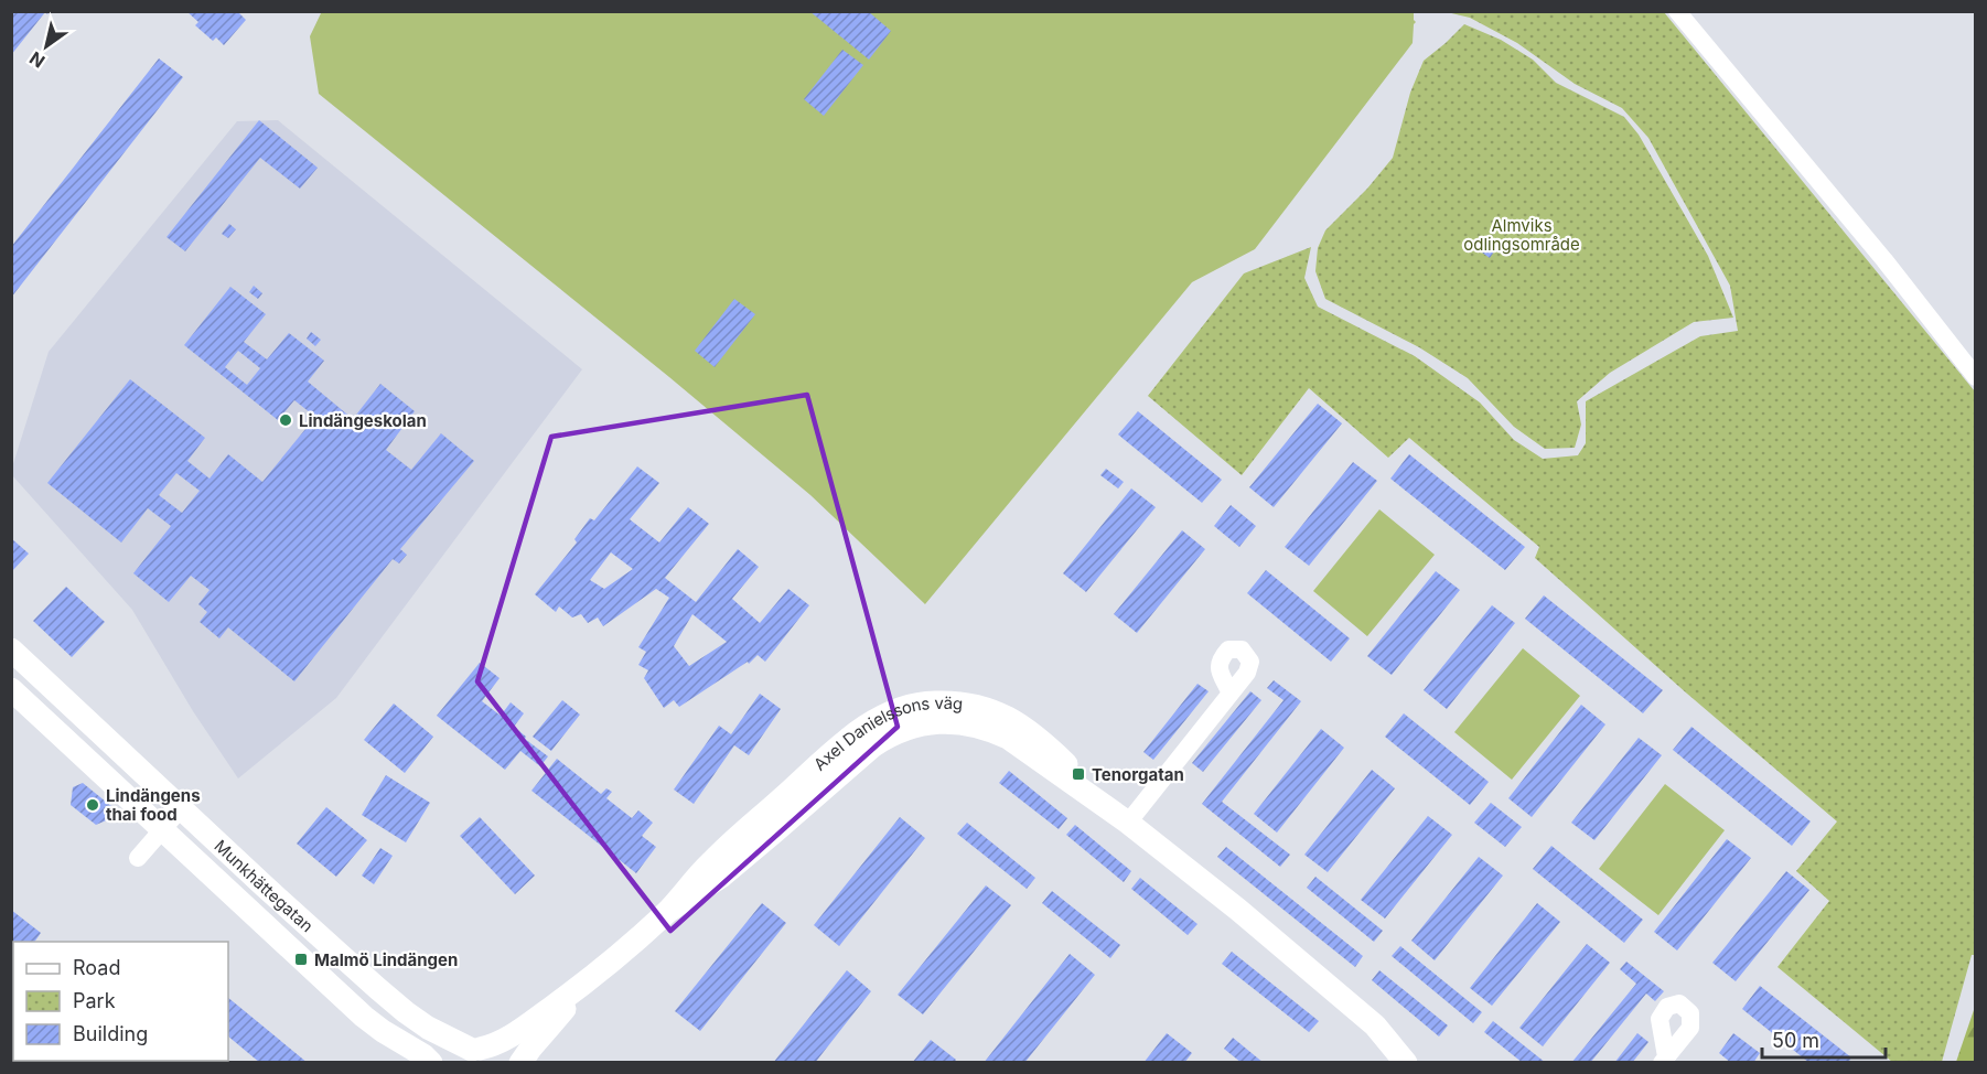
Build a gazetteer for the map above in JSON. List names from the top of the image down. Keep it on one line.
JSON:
{"streets":{"street":["Axel Danielssons väg","Munkhättegatan"]},"crossings":[["Axel Danielssons väg","Munkhättegatan"]],"parks":["Almviks odlingsområde"],"places":{"other":["Lindängeskolan","Lindängens thai food"],"transit":["Tenorgatan","Malmö Lindängen"]},"legend":["Road","Park","Building"],"scale_bar":"50 m","north":"bottom left"}
